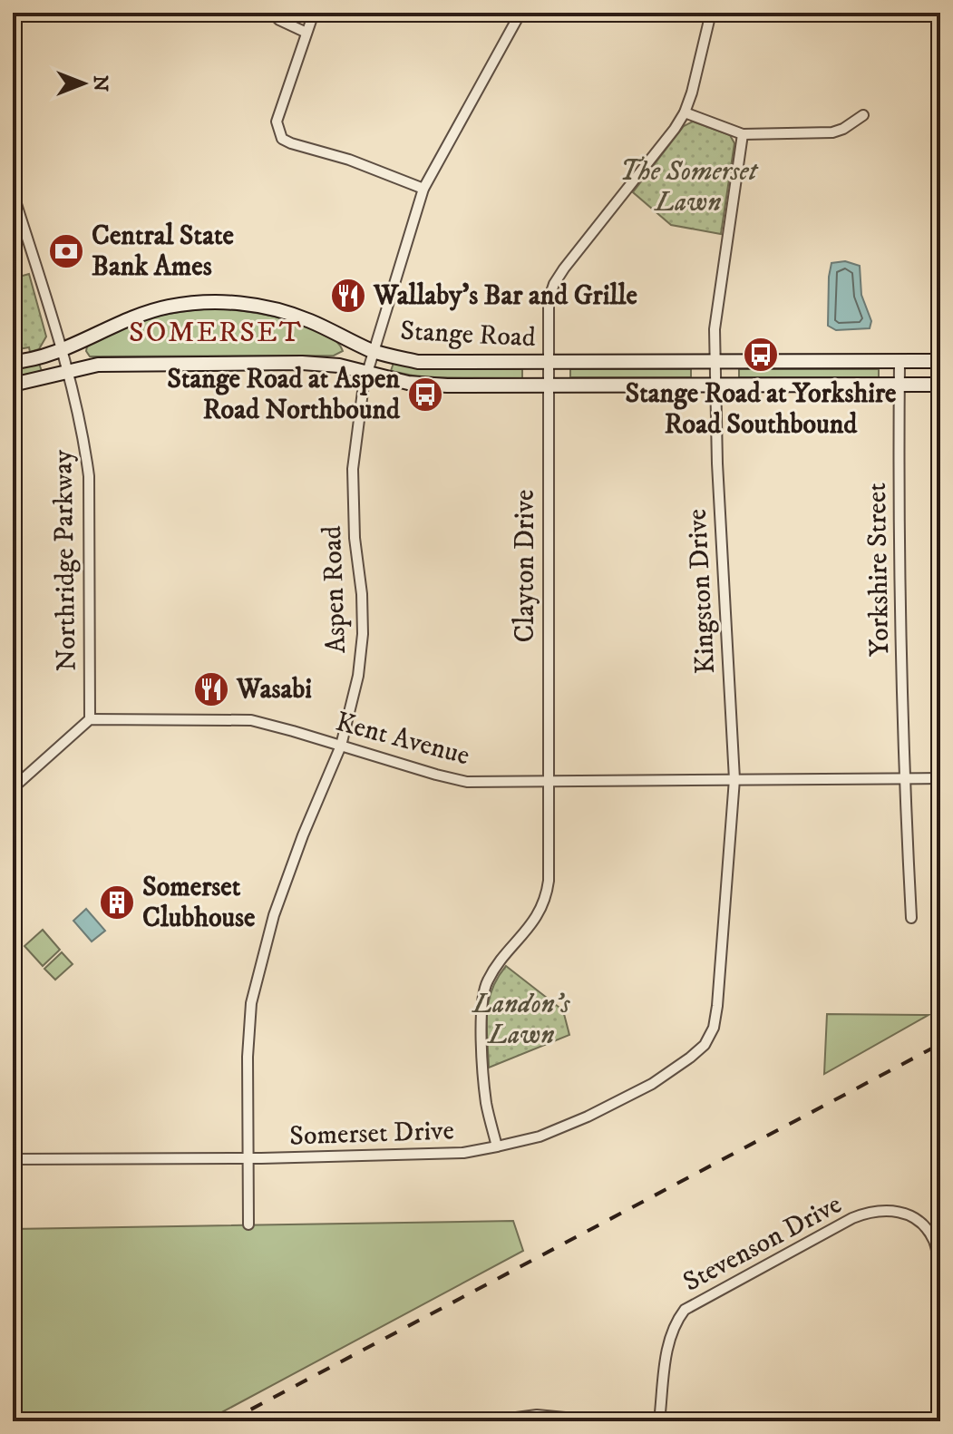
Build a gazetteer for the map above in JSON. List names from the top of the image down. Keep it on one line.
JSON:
{"streets":{"main road":["Stange Road"],"street":["Northridge Parkway","Clayton Drive","Yorkshire Street","Aspen Road","Kingston Drive","Kent Avenue","Somerset Drive","Stevenson Drive"]},"crossings":[["Stange Road","Northridge Parkway"],["Stange Road","Clayton Drive"],["Stange Road","Yorkshire Street"],["Stange Road","Aspen Road"],["Stange Road","Kingston Drive"],["Northridge Parkway","Kent Avenue"],["Clayton Drive","Kent Avenue"],["Clayton Drive","Somerset Drive"],["Yorkshire Street","Kent Avenue"],["Aspen Road","Kent Avenue"],["Aspen Road","Somerset Drive"],["Kingston Drive","Kent Avenue"],["Kingston Drive","Somerset Drive"]],"districts":["SOMERSET"],"parks":["The Somerset Lawn","Landon's Lawn"],"places":{"bank":["Central State Bank Ames"],"restaurant":["Wallaby's Bar and Grille","Wasabi"],"bus stop":["Stange Road at Yorkshire Road Southbound","Stange Road at Aspen Road Northbound"],"building":["Somerset Clubhouse"]},"north":"right"}
